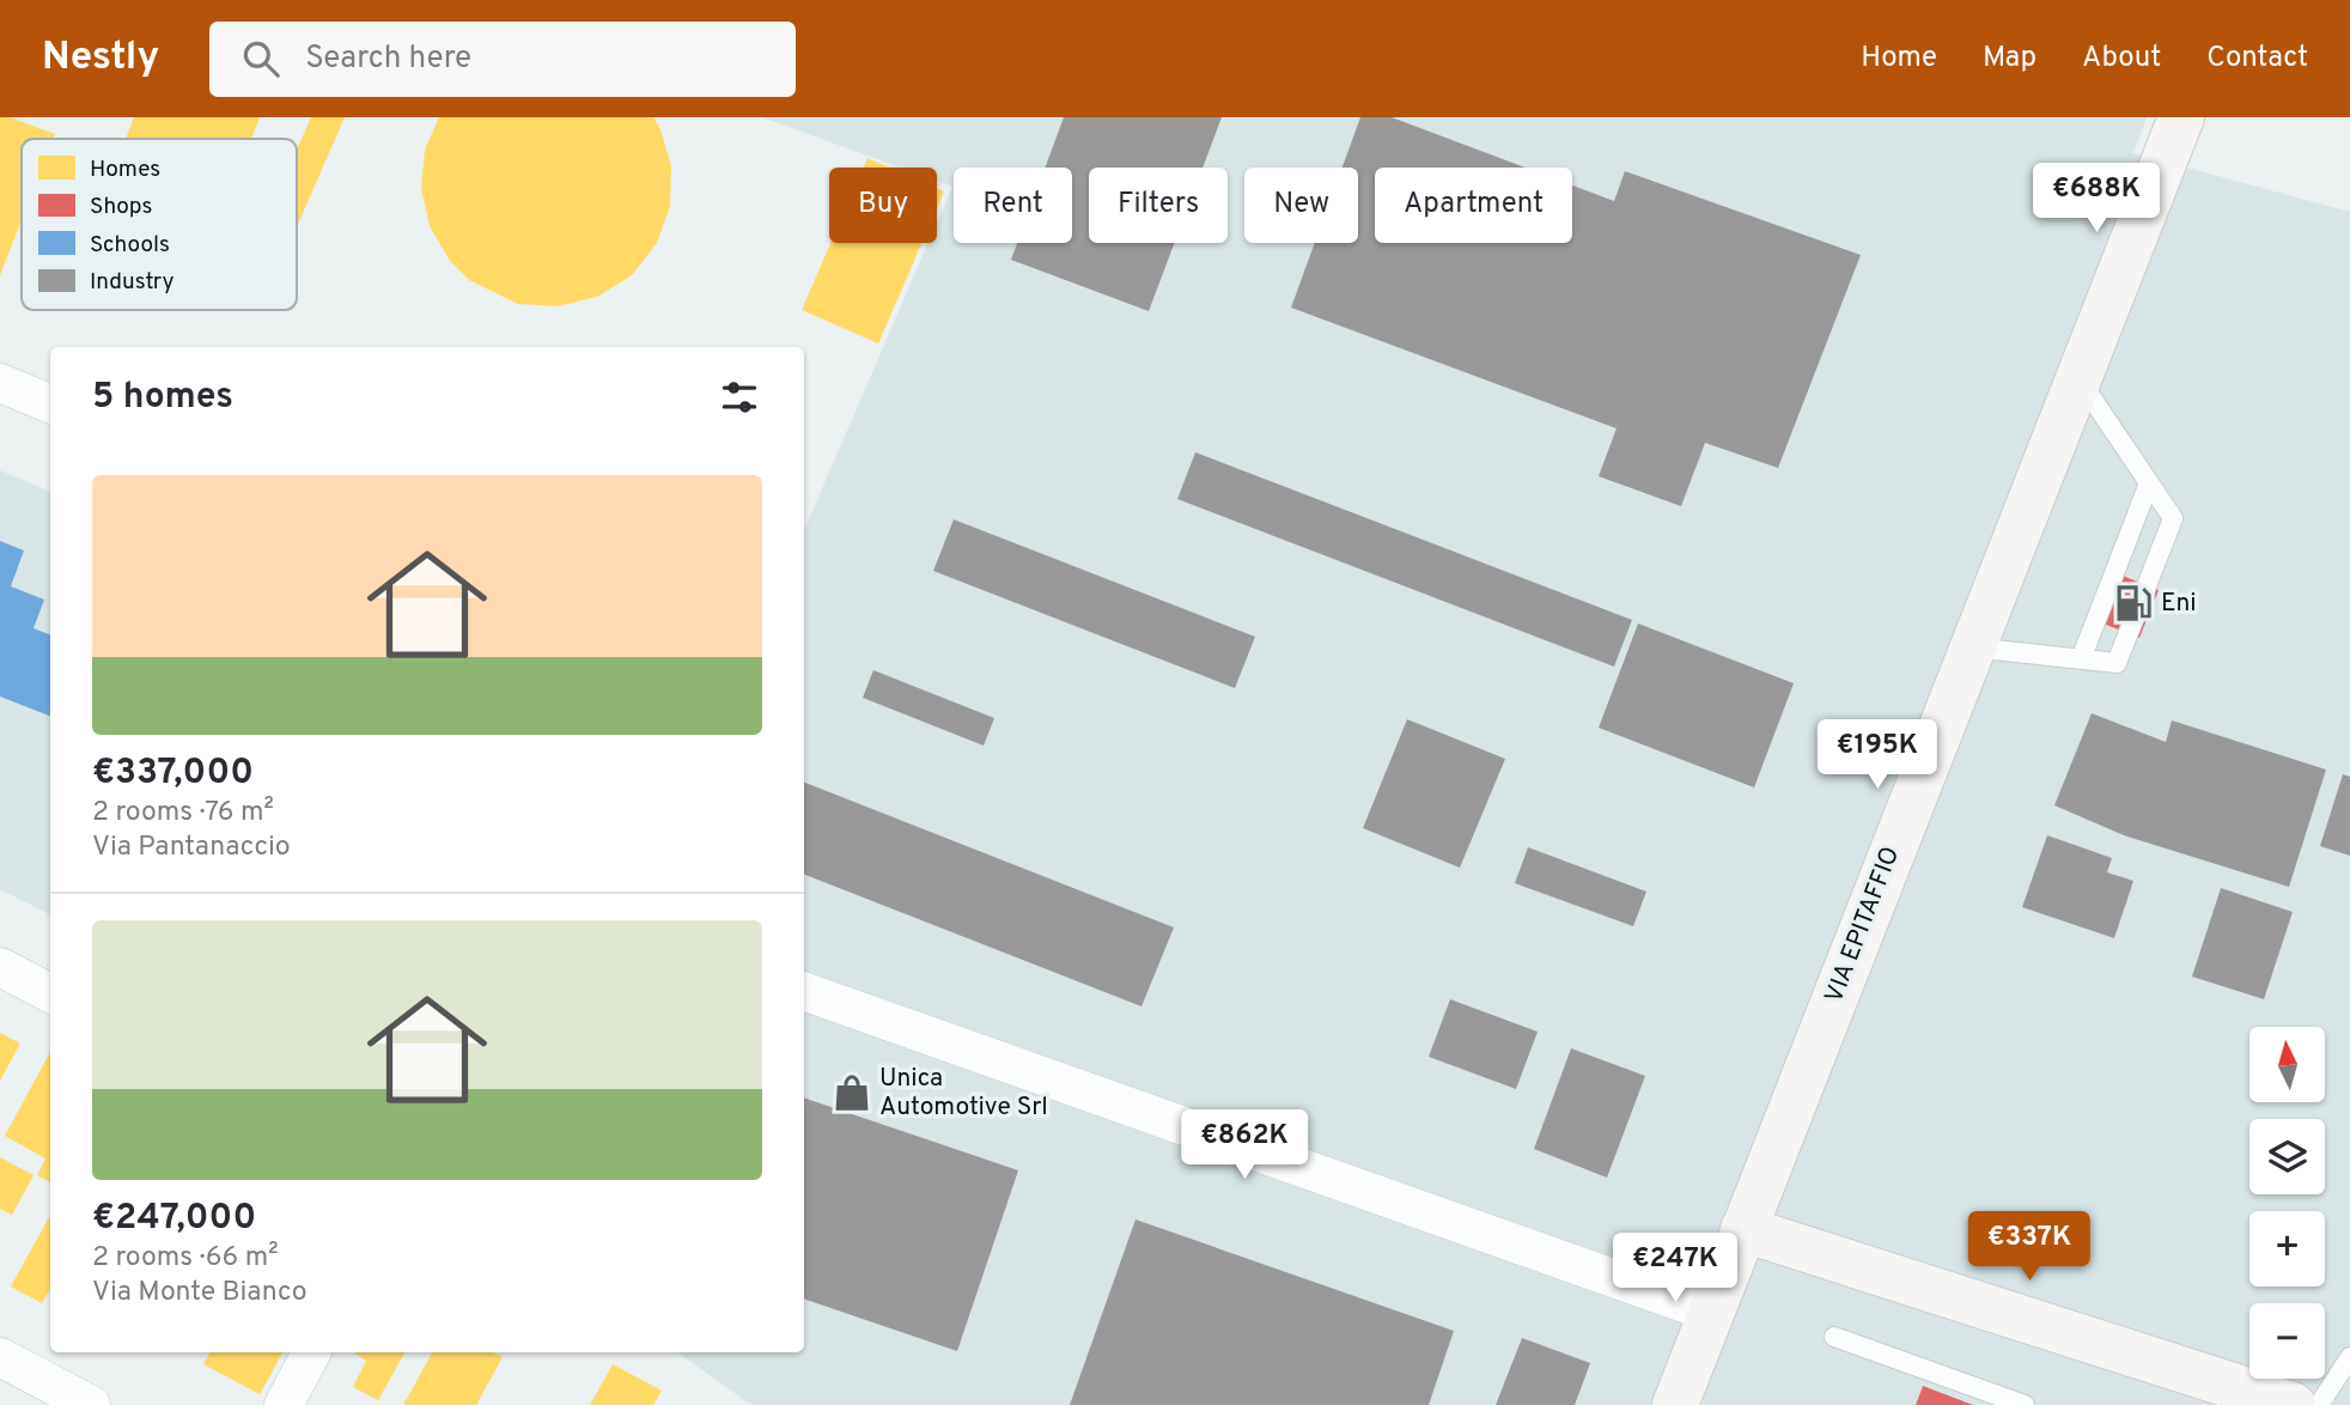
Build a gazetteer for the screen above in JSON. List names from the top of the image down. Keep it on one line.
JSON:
{"streets":{"main road":["VIA EPITAFFIO"]},"places":{"fuel station":["Eni"],"shop":["Unica Automotive Srl"]},"legend":["Homes","Shops","Schools","Industry"],"north":"top","page":{"header":"Nestly","search":"Search here","nav":["Home","Map","About","Contact"],"price":["€688K","€195K","€862K","€337K","€247K"],"chip":["Buy","Rent","Filters","New","Apartment"],"heading":"5 homes","list":[{"name":"€337,000","note":"2 rooms · 76 m² · Via Pantanaccio"},{"name":"€247,000","note":"2 rooms · 66 m² · Via Monte Bianco"}],"map_buttons":["+","−"]}}
